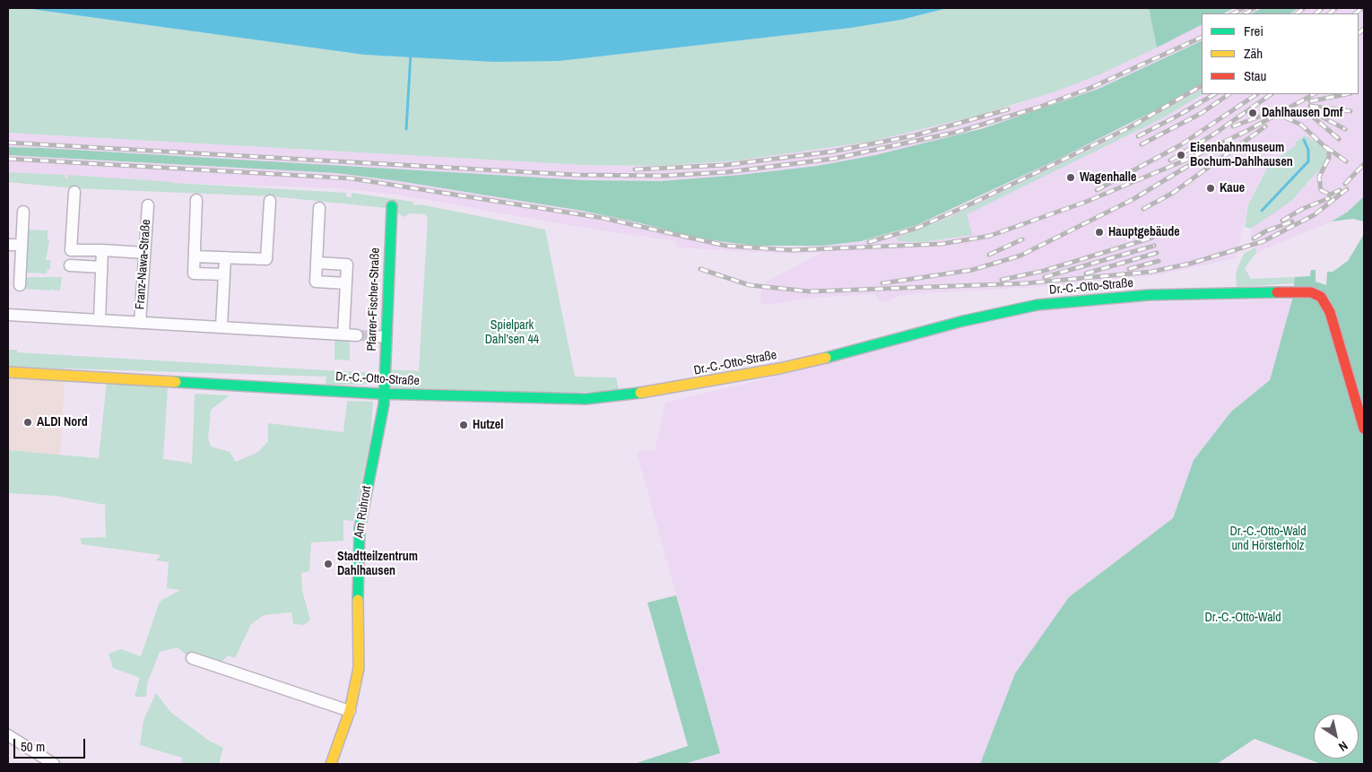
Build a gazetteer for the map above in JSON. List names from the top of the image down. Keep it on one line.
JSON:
{"streets":{"street":["Franz-Nawa-Straße","Dr.-C.-Otto-Straße","Pfarrer-Fischer-Straße","Am Ruhrort"]},"crossings":[["Dr.-C.-Otto-Straße","Pfarrer-Fischer-Straße"],["Dr.-C.-Otto-Straße","Am Ruhrort"],["Pfarrer-Fischer-Straße","Am Ruhrort"]],"parks":["Spielpark Dahl’sen 44","Dr.-C.-Otto-Wald und Hörsterholz","Dr.-C.-Otto-Wald"],"places":["Dahlhausen Dmf","Eisenbahnmuseum Bochum-Dahlhausen","Wagenhalle","Kaue","Hauptgebäude","ALDI Nord","Hutzel","Stadtteilzentrum Dahlhausen"],"legend":["Frei","Zäh","Stau"],"scale_bar":"50 m","north":"bottom right"}
